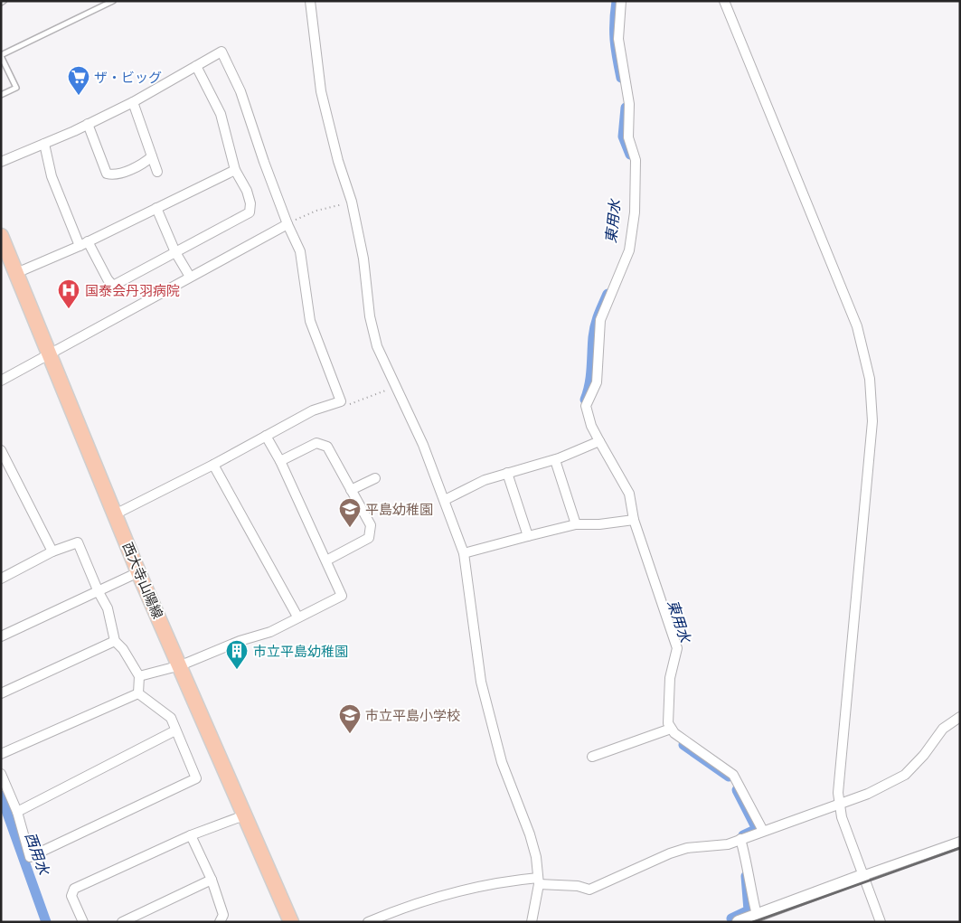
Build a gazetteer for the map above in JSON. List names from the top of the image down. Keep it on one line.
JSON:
{"streets":{"main road":["西大寺山陽線"]},"water":["東用水","西用水"],"places":{"supermarket":["ザ・ビッグ"],"hospital":["国泰会丹羽病院"],"school or university":["平島幼稚園","市立平島小学校"],"building":["市立平島幼稚園"]}}
